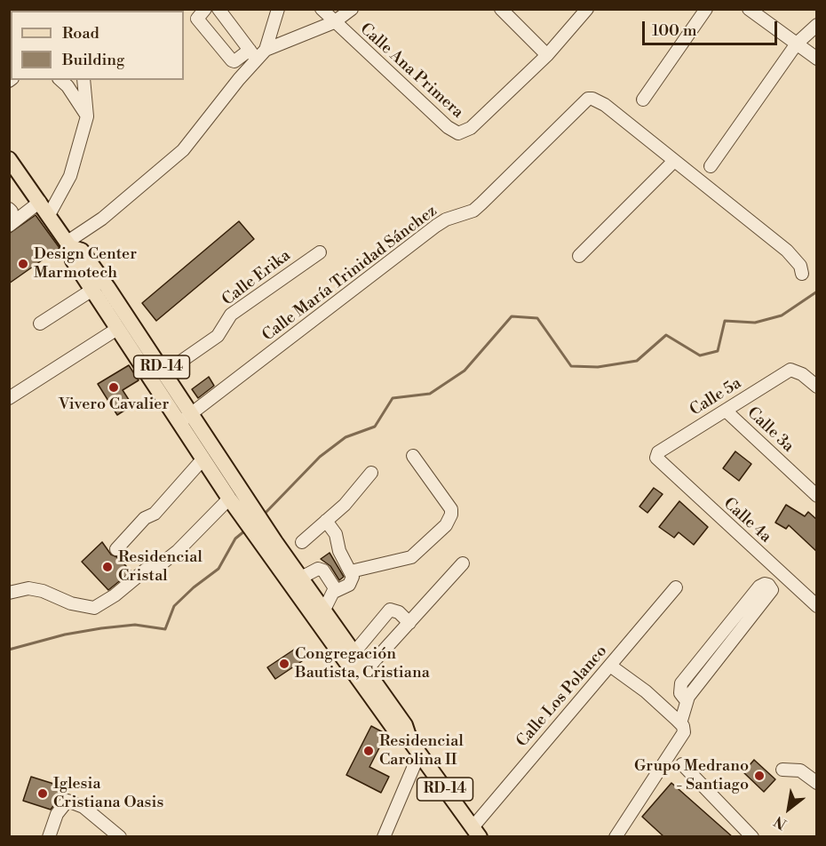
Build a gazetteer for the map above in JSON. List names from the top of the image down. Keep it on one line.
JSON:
{"streets":{"main road":["RD-14"],"street":["Calle Ana Primera","Calle María Trinidad Sánchez","Calle Erika","Calle 5a","Calle 3a","Calle 4a","Calle Los Polanco"]},"crossings":[["Calle María Trinidad Sánchez","RD-14"],["Calle Erika","RD-14"],["RD-14","Calle Los Polanco"],["Calle 5a","Calle 3a"],["Calle 5a","Calle 4a"]],"places":["Design Center Marmotech","Vivero Cavalier","Residencial Cristal","Congregación Bautista, Cristiana","Residencial Carolina II","Grupo Medrano - Santiago","Iglesia Cristiana Oasis"],"legend":["Road","Building"],"scale_bar":"100 m","north":"bottom left"}
